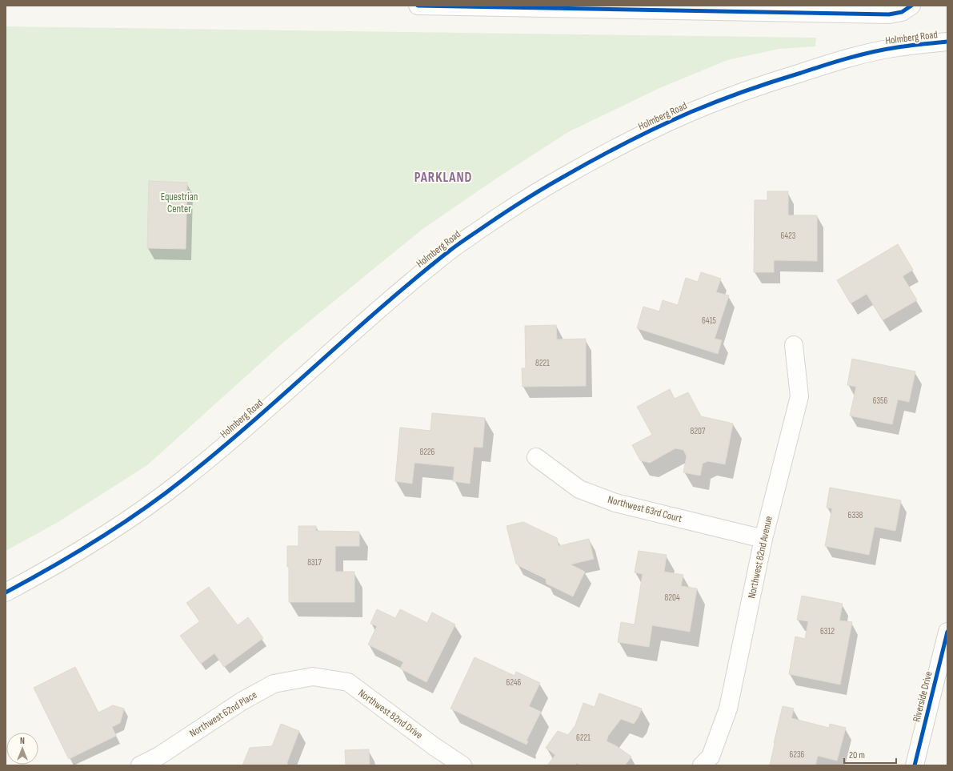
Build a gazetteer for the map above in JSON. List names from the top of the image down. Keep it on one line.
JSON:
{"streets":{"street":["Holmberg Road","Northwest 63rd Court","Northwest 82nd Avenue","Riverside Drive","Northwest 62nd Place","Northwest 82nd Drive"]},"crossings":[["Northwest 63rd Court","Northwest 82nd Avenue"],["Northwest 62nd Place","Northwest 82nd Drive"]],"districts":["PARKLAND"],"parks":["Equestrian Center"],"house_numbers":["6423","6415","8221","6356","8207","8226","6338","8317","8204","6312","6246","6221","6236"],"scale_bar":"20 m","north":"top"}
